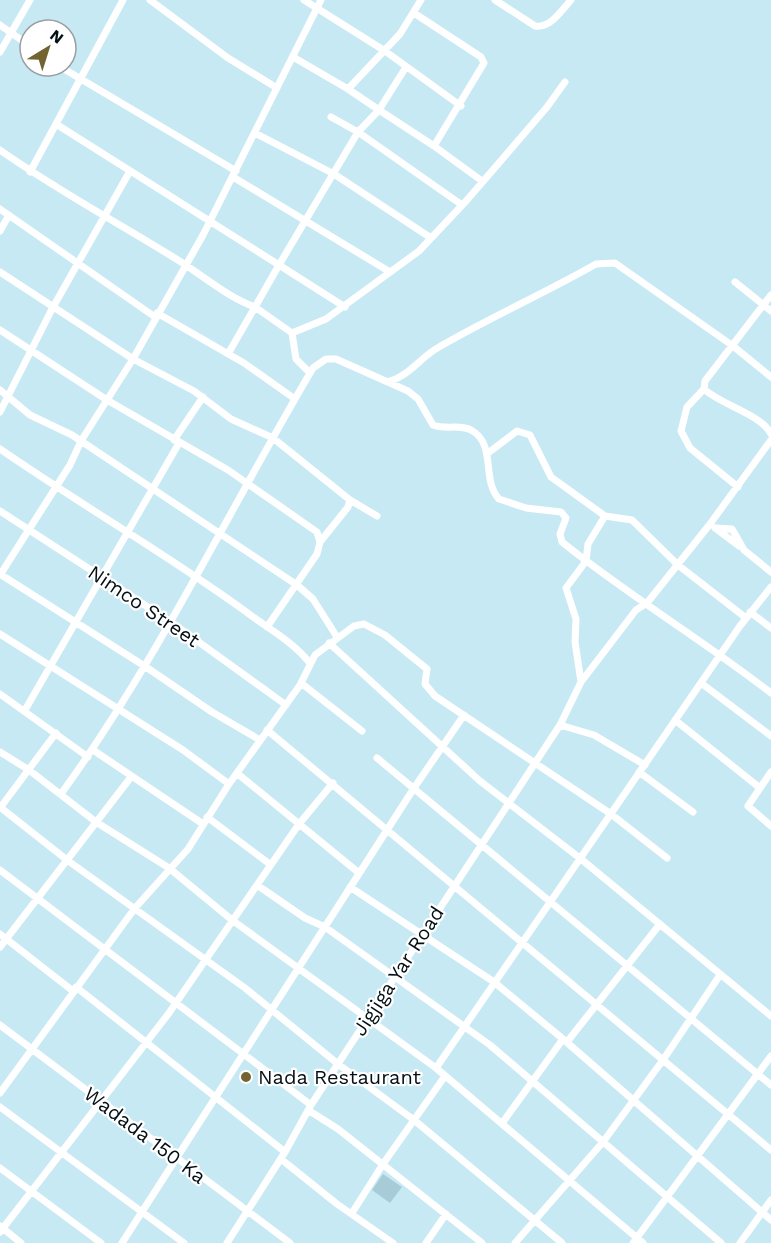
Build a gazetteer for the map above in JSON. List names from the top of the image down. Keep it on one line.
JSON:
{"streets":{"street":["Nimco Street","Jigjiga Yar Road","Wadada 150 Ka"]},"crossings":[["Jigjiga Yar Road","Wadada 150 Ka"]],"places":["Nada Restaurant"],"north":"top right"}
